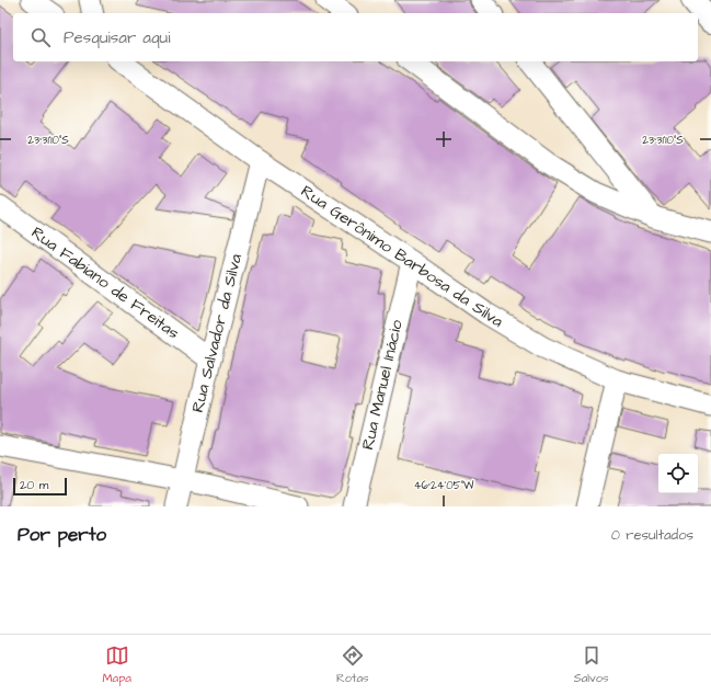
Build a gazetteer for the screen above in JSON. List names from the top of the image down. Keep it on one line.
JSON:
{"streets":{"street":["Rua Gerônimo Barbosa da Silva","Rua Fabiano de Freitas","Rua Salvador da Silva","Rua Manuel Inácio"]},"crossings":[["Rua Gerônimo Barbosa da Silva","Rua Salvador da Silva"],["Rua Gerônimo Barbosa da Silva","Rua Manuel Inácio"],["Rua Fabiano de Freitas","Rua Salvador da Silva"]],"scale_bar":"20 m","page":{"search":"Pesquisar aqui","scale":"20 m","heading":["Por perto","0 resultados"],"nav":["Mapa","Rotas","Salvos"]},"coordinates":["23°31'10\"S","46°24'05\"W"]}
